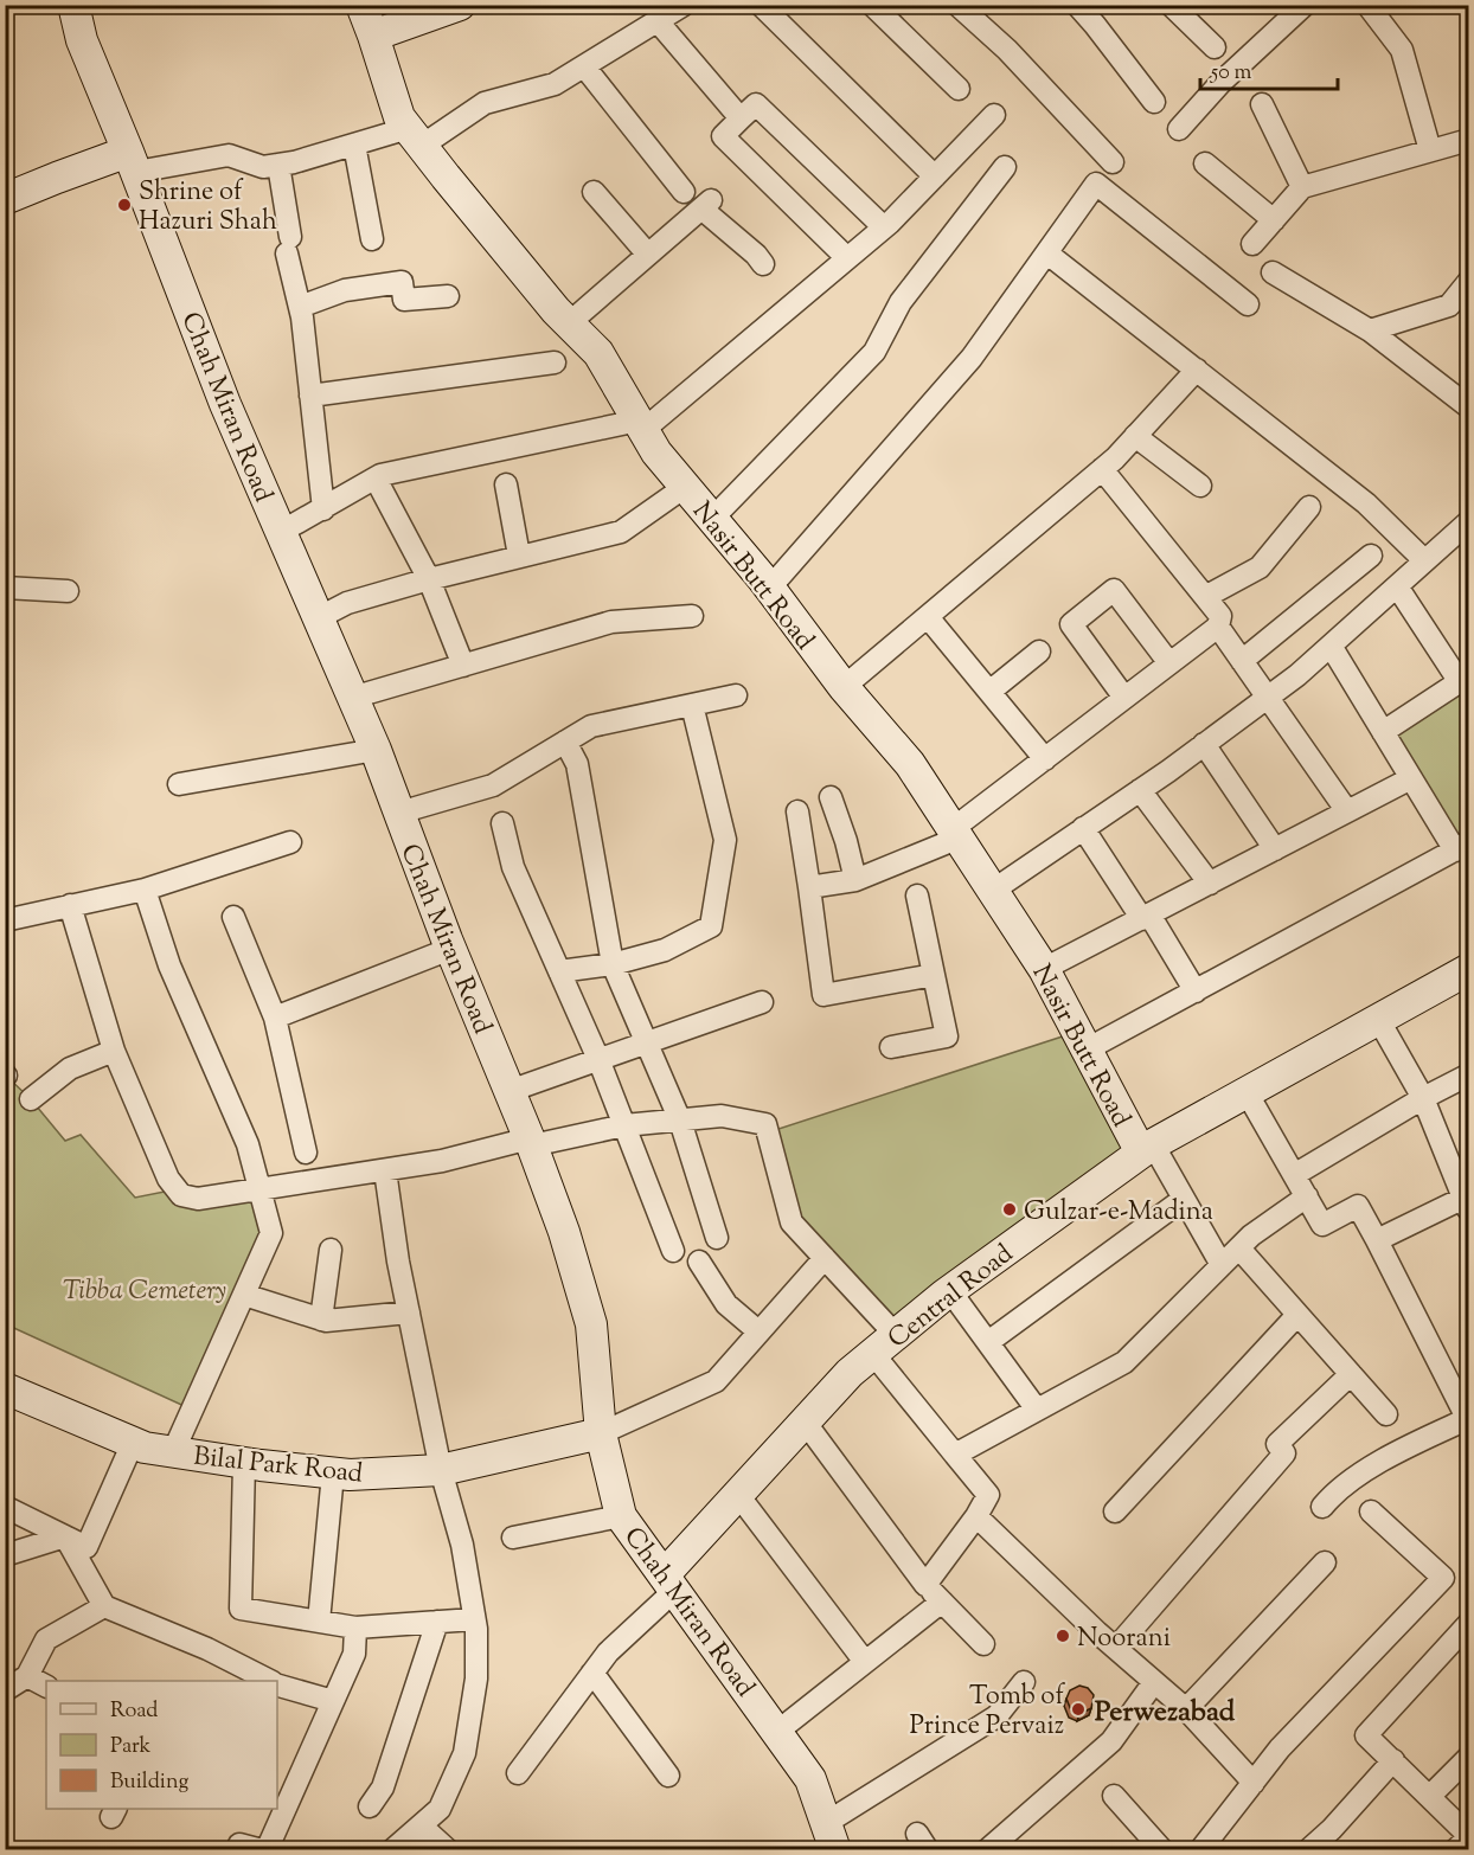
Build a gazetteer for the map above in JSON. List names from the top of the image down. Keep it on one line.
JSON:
{"streets":{"street":["Chah Miran Road","Nasir Butt Road","Central Road","Bilal Park Road"]},"crossings":[["Chah Miran Road","Central Road"],["Chah Miran Road","Bilal Park Road"],["Nasir Butt Road","Central Road"]],"districts":["Perwezabad"],"parks":["Tibba Cemetery"],"places":["Shrine of Hazuri Shah","Gulzar-e-Madina","Noorani","Tomb of Prince Pervaiz"],"legend":["Road","Park","Building"],"scale_bar":"50 m"}
